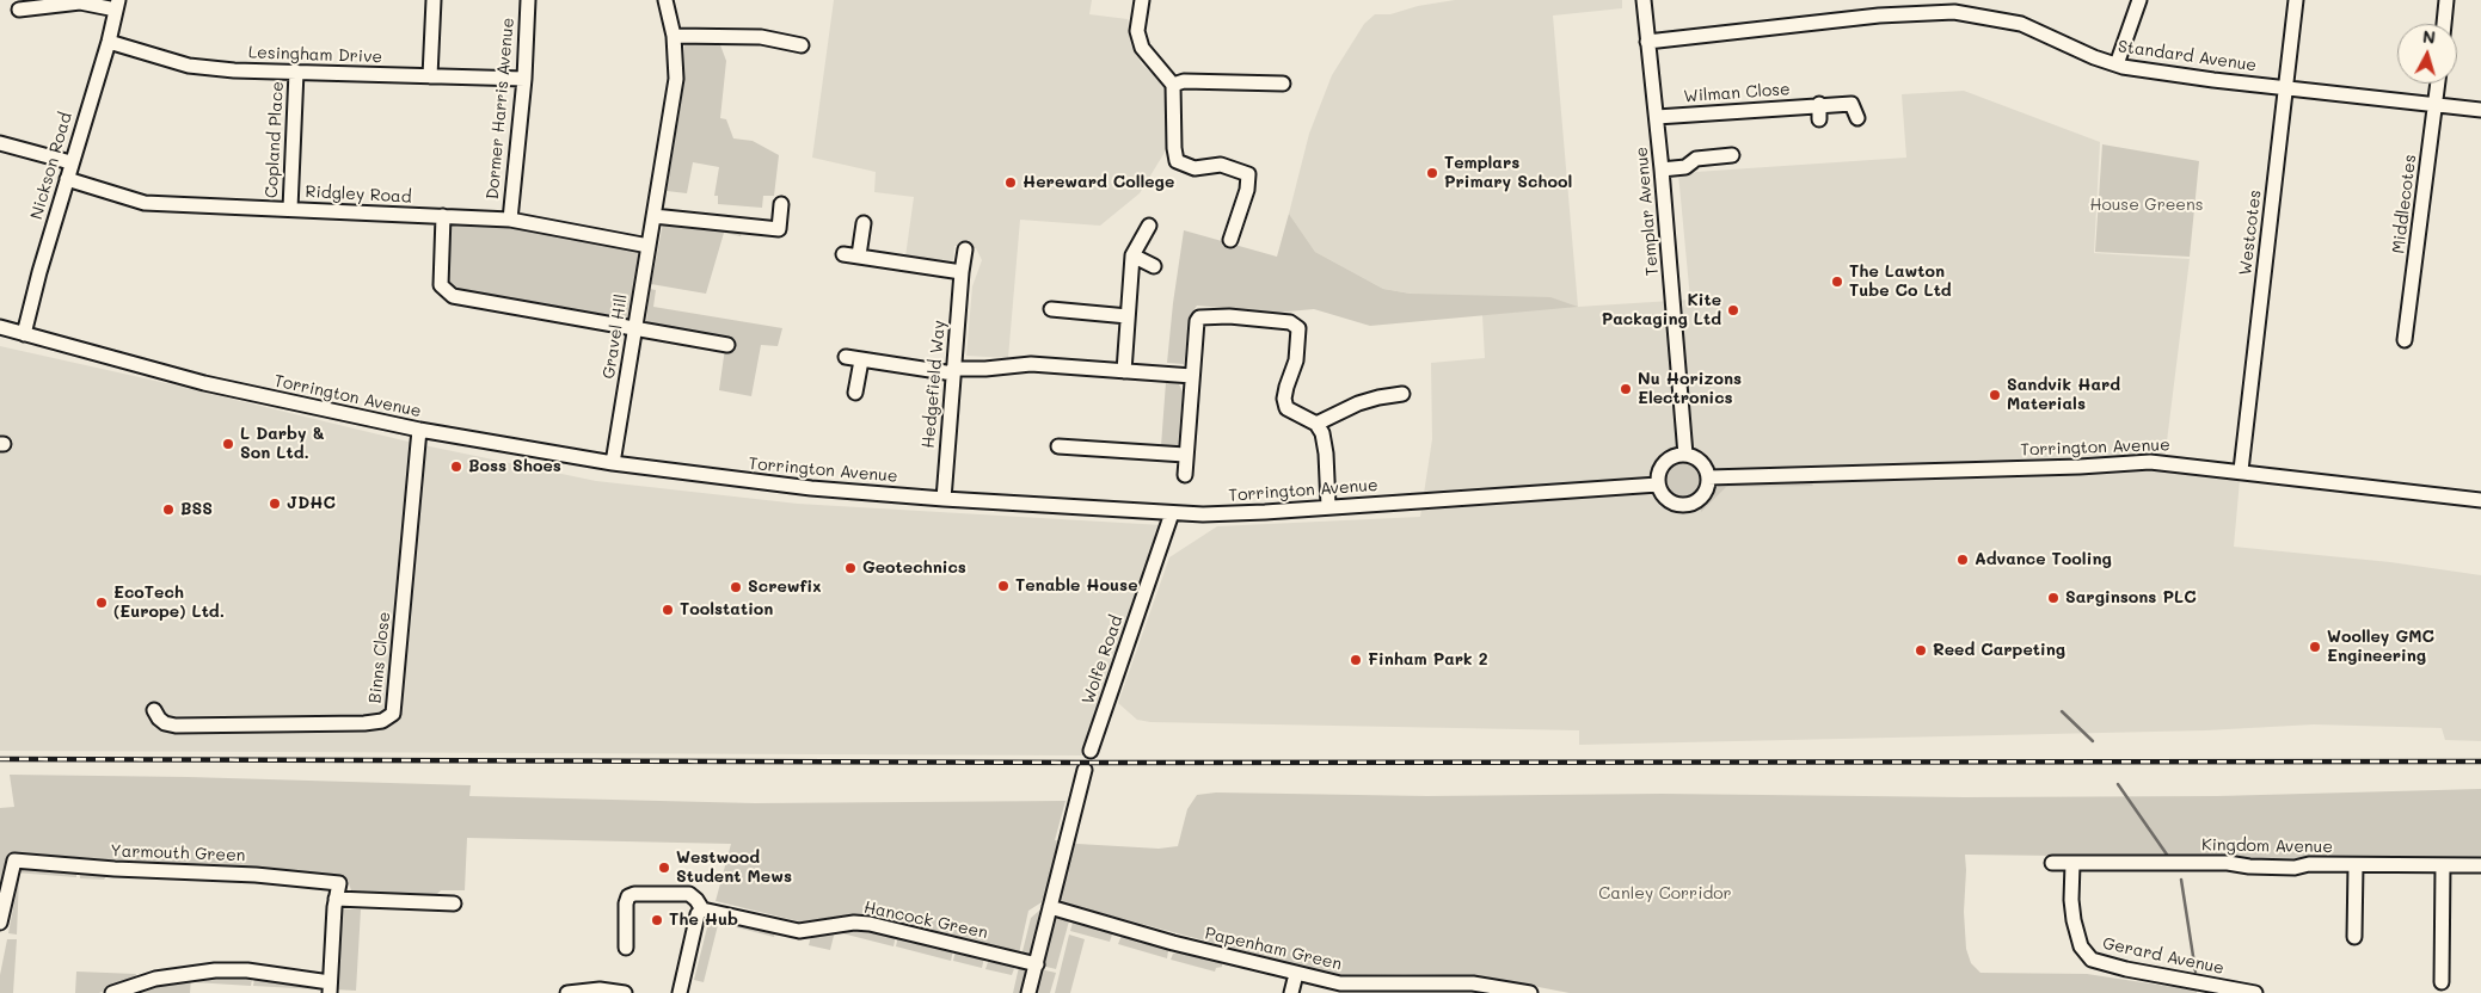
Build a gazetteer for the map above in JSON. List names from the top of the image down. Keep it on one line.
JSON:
{"streets":{"street":["Lesingham Drive","Standard Avenue","Wilman Close","Dormer Harris Avenue","Copland Place","Nickson Road","Ridgley Road","Middlecotes","Templar Avenue","Westcotes","Gravel Hill","Hedgefield Way","Torrington Avenue","Binns Close","Wolfe Road","Kingdom Avenue","Yarmouth Green","Hancock Green","Papenham Green","Gerard Avenue"]},"crossings":[["Lesingham Drive","Dormer Harris Avenue"],["Lesingham Drive","Copland Place"],["Lesingham Drive","Nickson Road"],["Standard Avenue","Middlecotes"],["Standard Avenue","Templar Avenue"],["Standard Avenue","Westcotes"],["Wilman Close","Templar Avenue"],["Dormer Harris Avenue","Ridgley Road"],["Copland Place","Ridgley Road"],["Nickson Road","Ridgley Road"],["Nickson Road","Torrington Avenue"],["Ridgley Road","Gravel Hill"],["Templar Avenue","Torrington Avenue"],["Westcotes","Torrington Avenue"],["Gravel Hill","Torrington Avenue"],["Hedgefield Way","Torrington Avenue"],["Torrington Avenue","Binns Close"],["Torrington Avenue","Wolfe Road"],["Kingdom Avenue","Gerard Avenue"]],"parks":["House Greens","Canley Corridor"],"places":["Templars Primary School","Hereward College","The Lawton Tube Co Ltd","Kite Packaging Ltd","Nu Horizons Electronics","Sandvik Hard Materials","L Darby & Son Ltd.","Boss Shoes","JDHC","BSS","Advance Tooling","Geotechnics","Tenable House","Screwfix","Sarginsons PLC","EcoTech (Europe) Ltd.","Toolstation","Woolley GMC Engineering","Reed Carpeting","Finham Park 2","Westwood Student Mews","The Hub"],"north":"top"}
